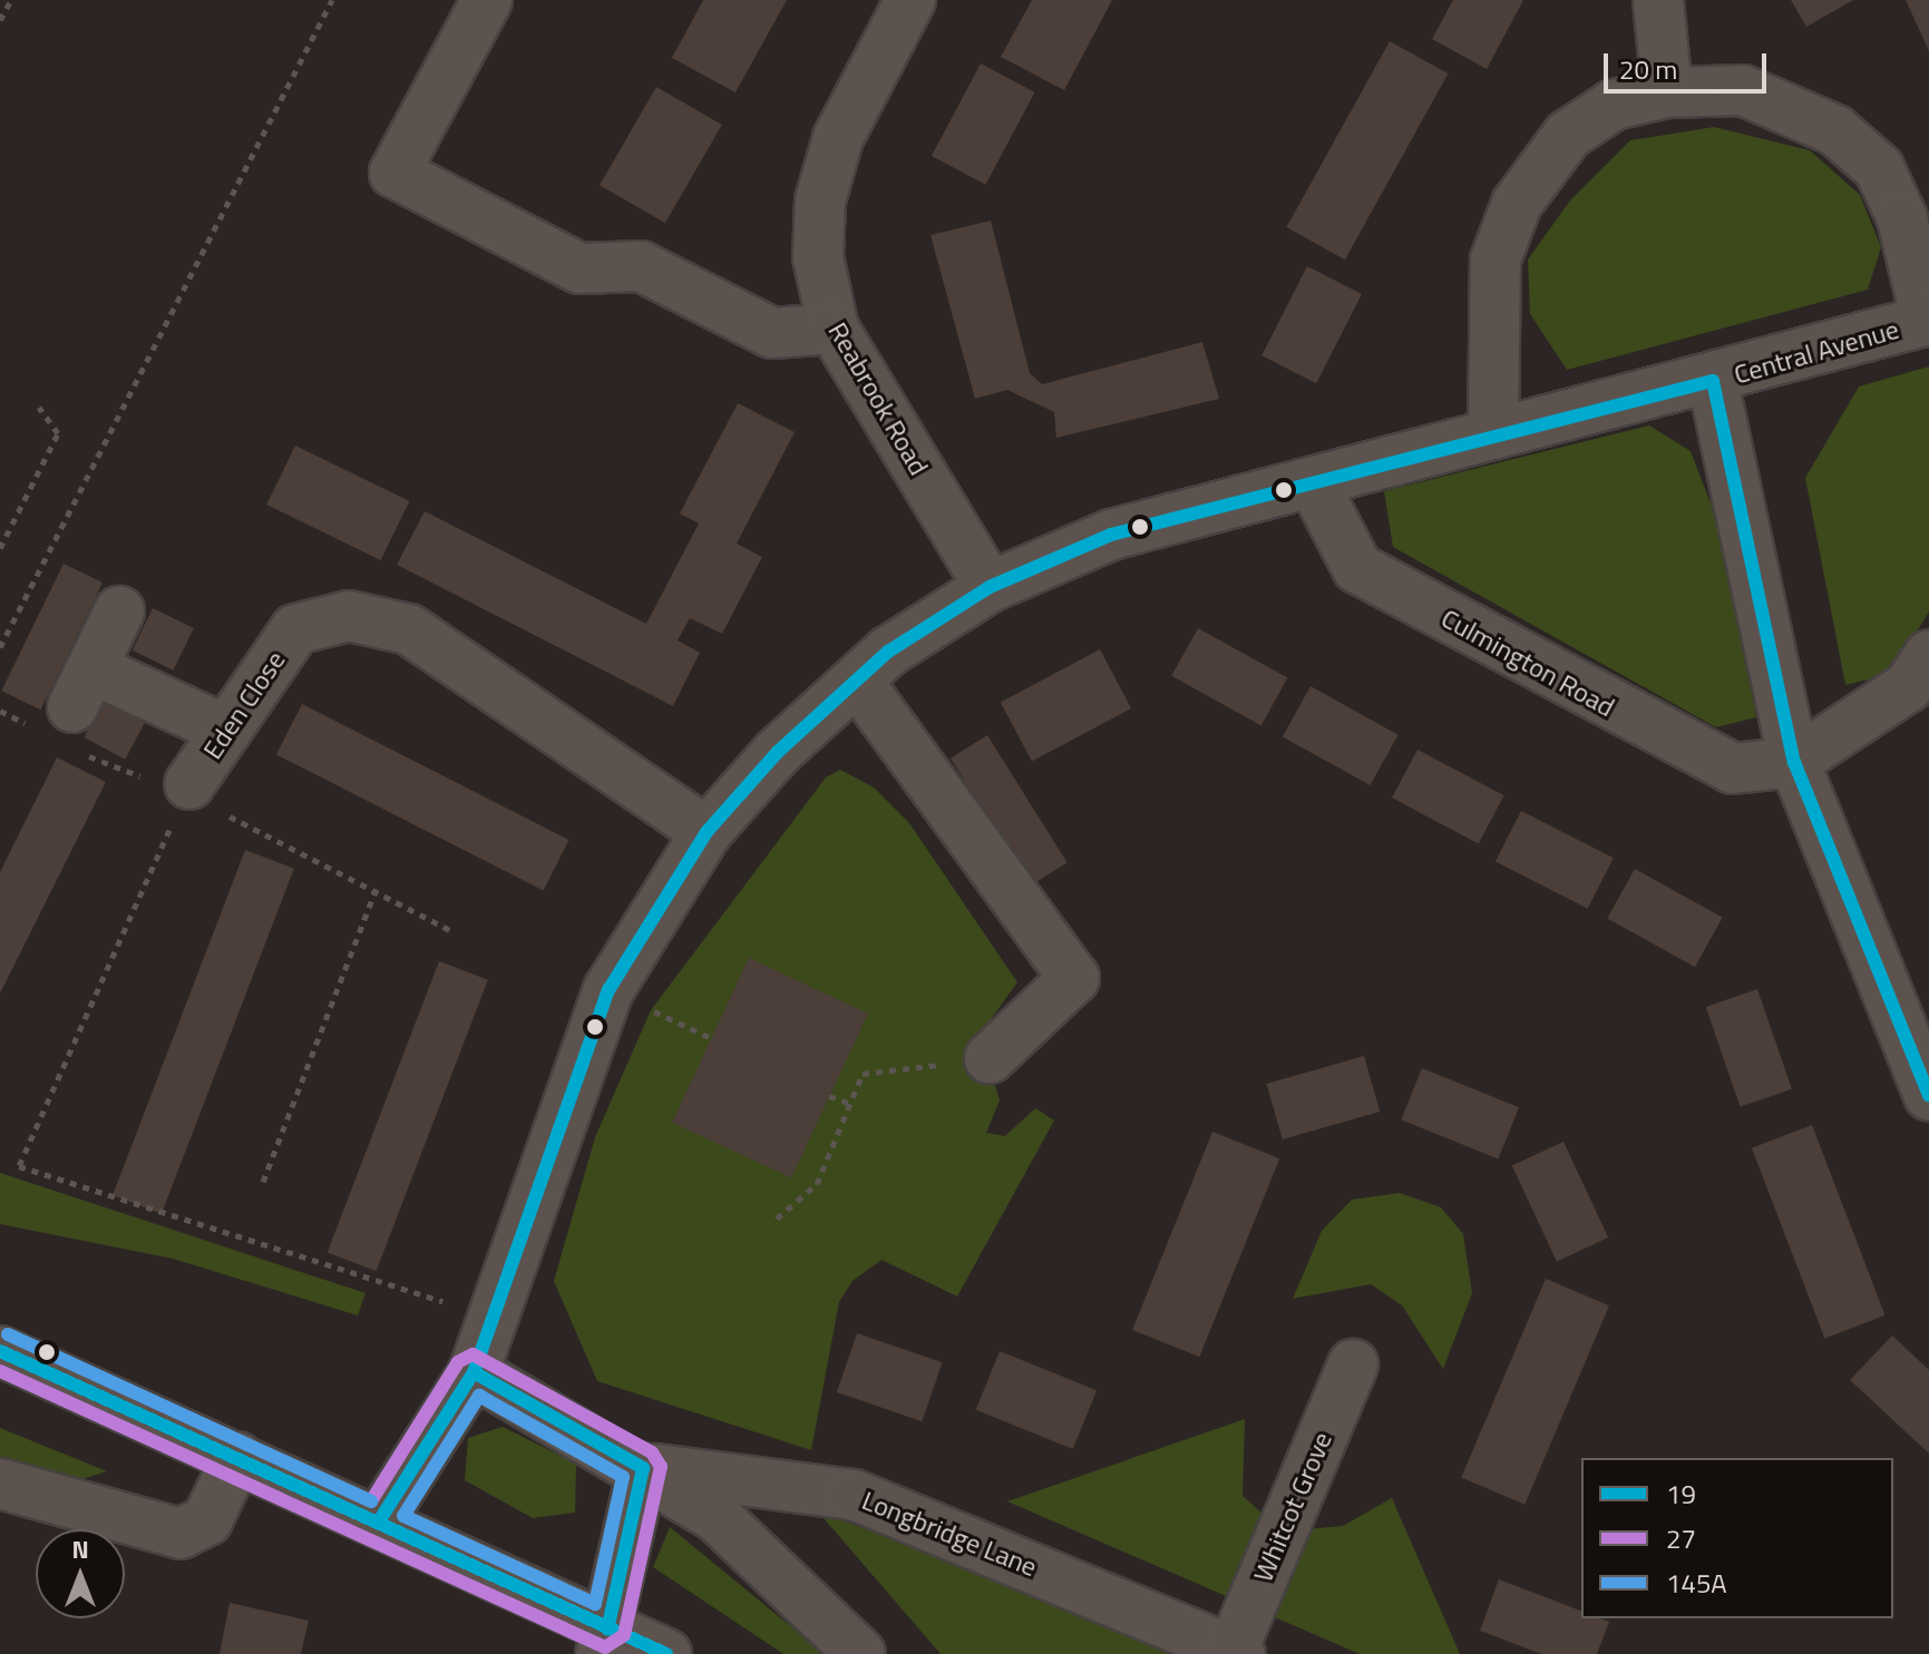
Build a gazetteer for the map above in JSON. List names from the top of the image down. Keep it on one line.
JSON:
{"streets":{"street":["Central Avenue","Reabrook Road","Culmington Road","Eden Close","Whitcot Grove","Longbridge Lane"]},"crossings":[["Central Avenue","Reabrook Road"],["Central Avenue","Culmington Road"],["Central Avenue","Eden Close"],["Central Avenue","Longbridge Lane"],["Whitcot Grove","Longbridge Lane"]],"lines":["transit line 19","transit line 145A","transit line 27"],"legend":["19","27","145A"],"scale_bar":"20 m","north":"top"}
